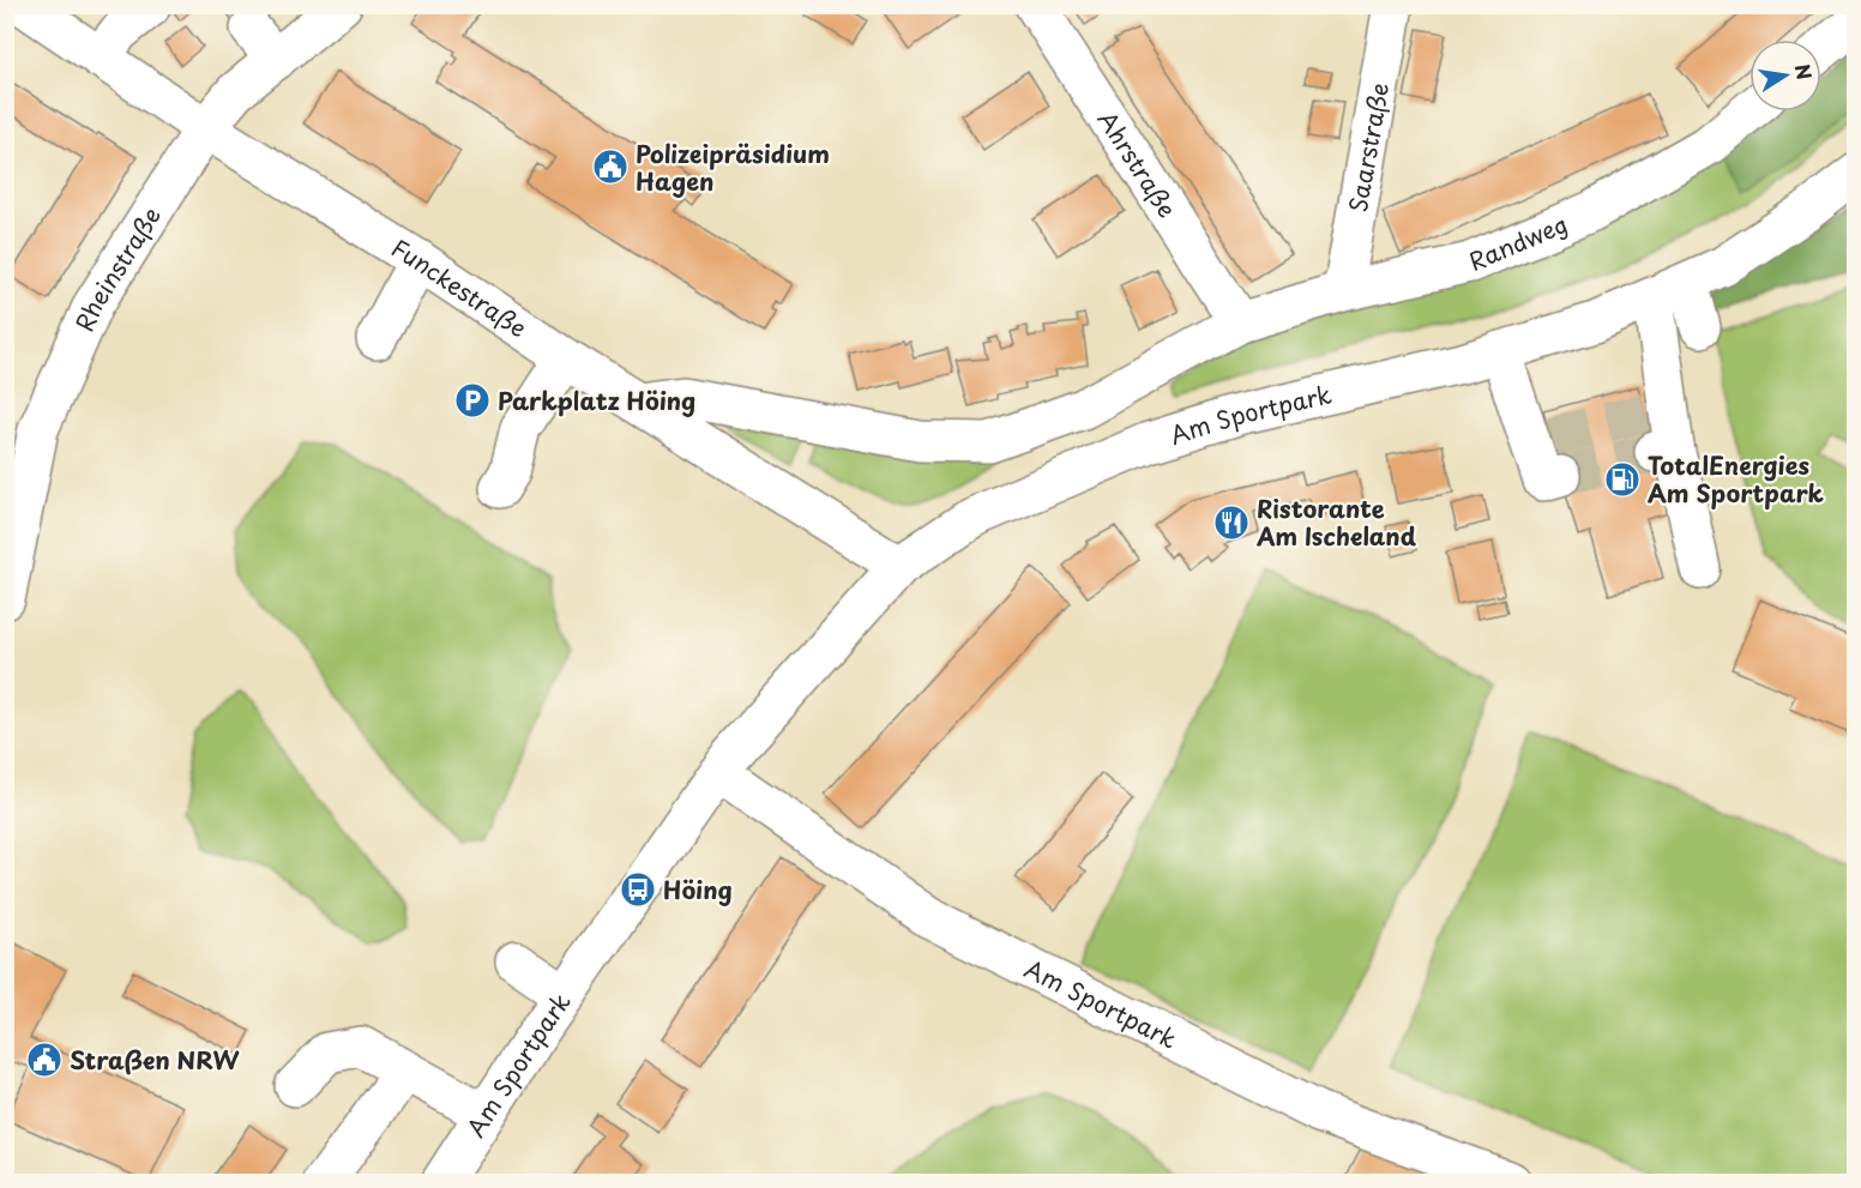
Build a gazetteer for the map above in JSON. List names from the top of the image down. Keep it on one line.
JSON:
{"streets":{"street":["Saarstraße","Ahrstraße","Randweg","Rheinstraße","Funckestraße","Am Sportpark"]},"crossings":[["Saarstraße","Randweg"],["Ahrstraße","Randweg"],["Rheinstraße","Funckestraße"],["Funckestraße","Am Sportpark"]],"places":{"public building":["Polizeipräsidium Hagen","Straßen NRW"],"parking":["Parkplatz Höing"],"fuel station":["TotalEnergies Am Sportpark"],"restaurant":["Ristorante Am Ischeland"],"bus stop":["Höing"]},"north":"right"}
